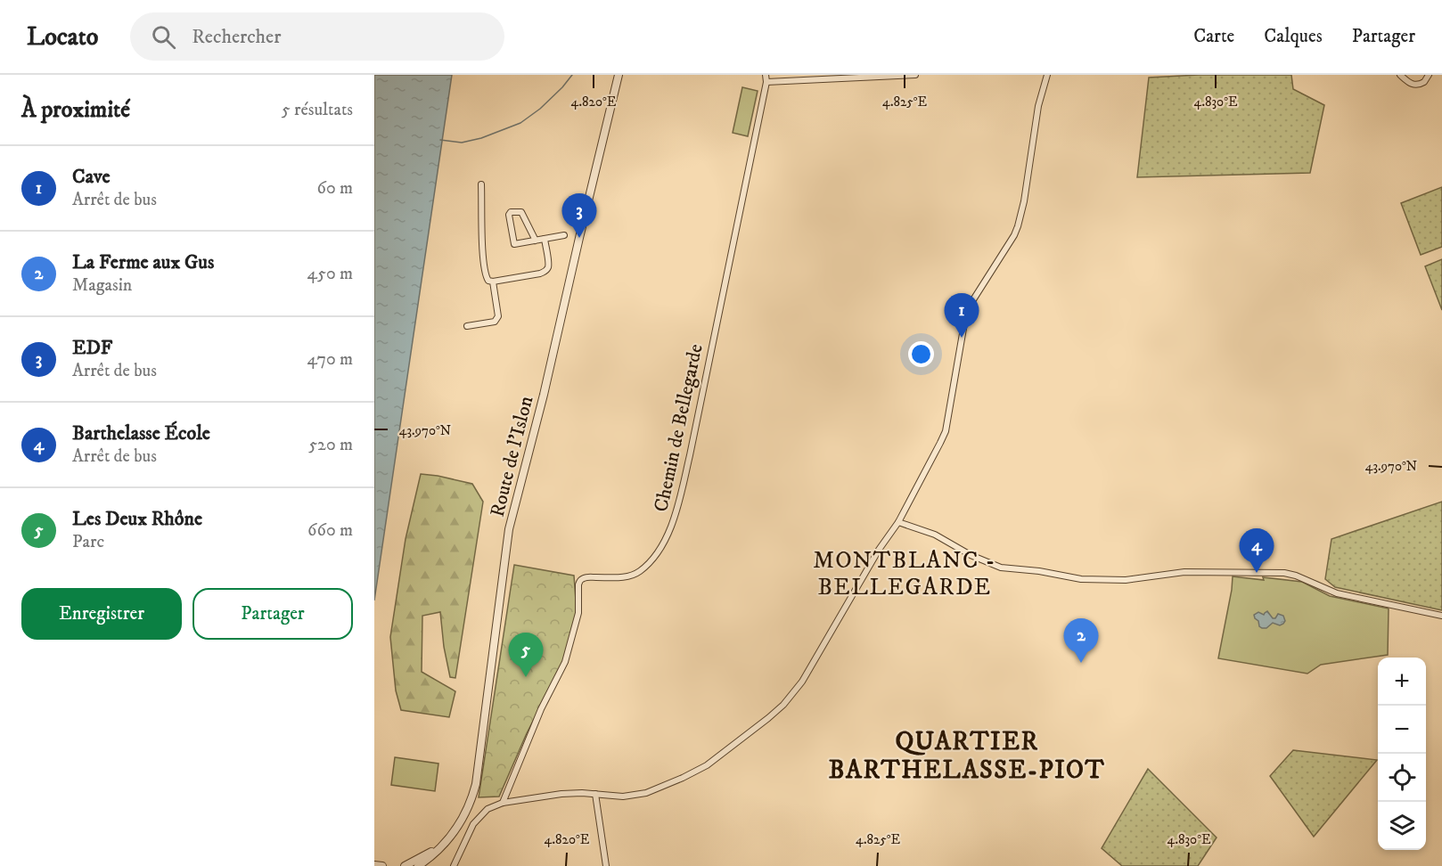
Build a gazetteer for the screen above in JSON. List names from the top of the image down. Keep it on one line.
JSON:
{"streets":{"street":["Chemin de Bellegarde","Route de l'Islon"]},"districts":["MONTBLANC - BELLEGARDE","QUARTIER BARTHELASSE-PIOT"],"page":{"header":"Locato","search":"Rechercher","nav":["Carte","Calques","Partager"],"heading":["À proximité","5 résultats"],"list":[{"mark":"1","name":"Cave","note":"Arrêt de bus","value":"60 m"},{"mark":"2","name":"La Ferme aux Gus","note":"Magasin","value":"450 m"},{"mark":"3","name":"EDF","note":"Arrêt de bus","value":"470 m"},{"mark":"4","name":"Barthelasse École","note":"Arrêt de bus","value":"520 m"},{"mark":"5","name":"Les Deux Rhône","note":"Parc","value":"660 m"}],"pins":["3","1","4","2","5"],"buttons":["Enregistrer","Partager"],"map_buttons":["+","−"]},"coordinates":["4.820°E","4.825°E","4.830°E","43.970°N"]}
